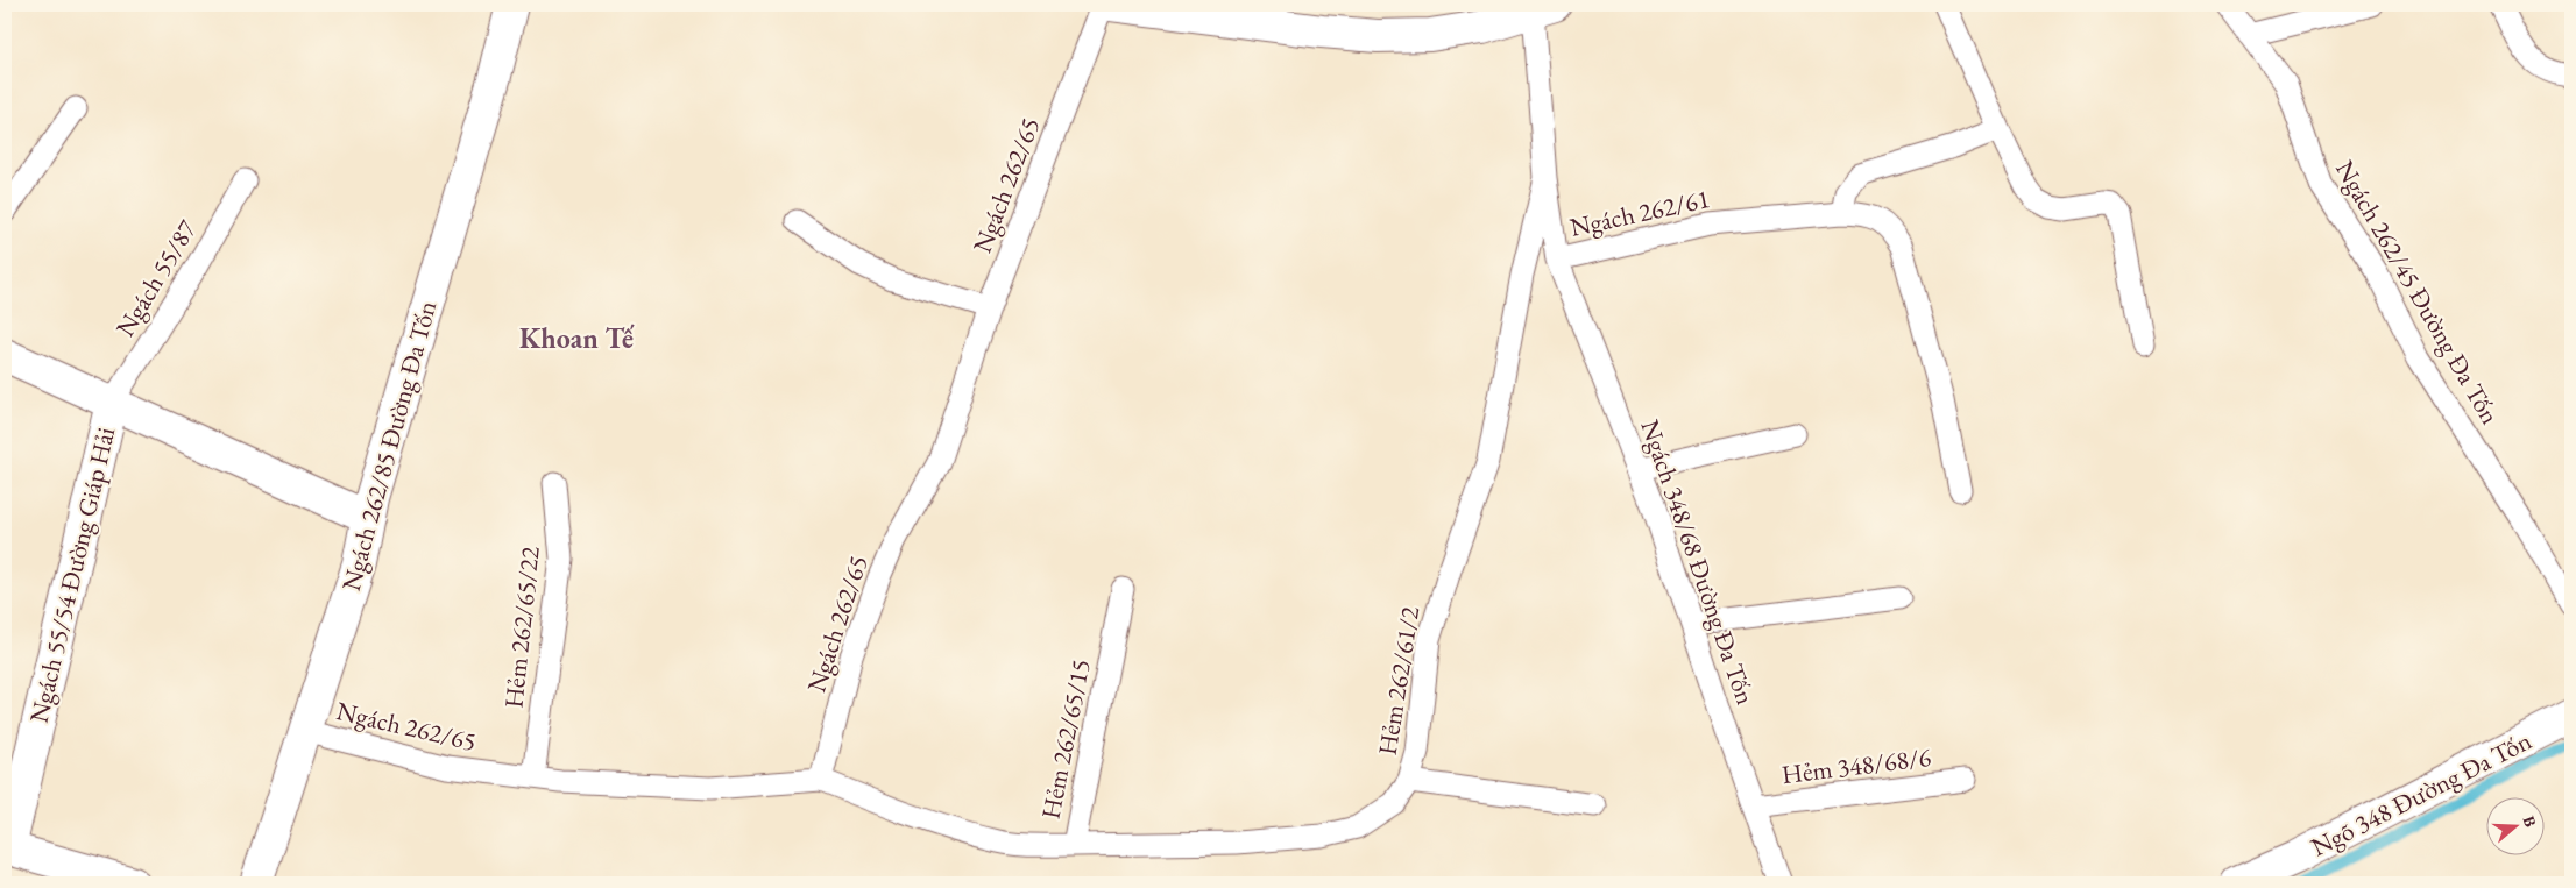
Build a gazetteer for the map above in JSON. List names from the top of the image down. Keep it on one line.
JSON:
{"streets":{"street":["Ngách 262/85 Đường Đa Tốn","Ngách 55/54 Đường Giáp Hải","Ngõ 348 Đường Đa Tốn"],"lane":["Ngách 262/65","Ngách 262/61","Ngách 55/87","Ngách 262/45 Đường Đa Tốn","Ngách 348/68 Đường Đa Tốn","Hẻm 262/65/22","Hẻm 262/61/2","Hẻm 262/65/15","Hẻm 348/68/6"]},"crossings":[["Ngách 262/65","Ngách 262/85 Đường Đa Tốn"],["Ngách 262/65","Hẻm 262/65/22"],["Ngách 262/65","Hẻm 262/65/15"],["Ngách 262/61","Ngách 348/68 Đường Đa Tốn"],["Ngách 262/61","Hẻm 262/61/2"],["Ngách 55/87","Ngách 55/54 Đường Giáp Hải"],["Ngách 348/68 Đường Đa Tốn","Hẻm 348/68/6"],["Hẻm 262/61/2","Hẻm 262/65/15"]],"districts":["Khoan Tế"],"north":"right"}
